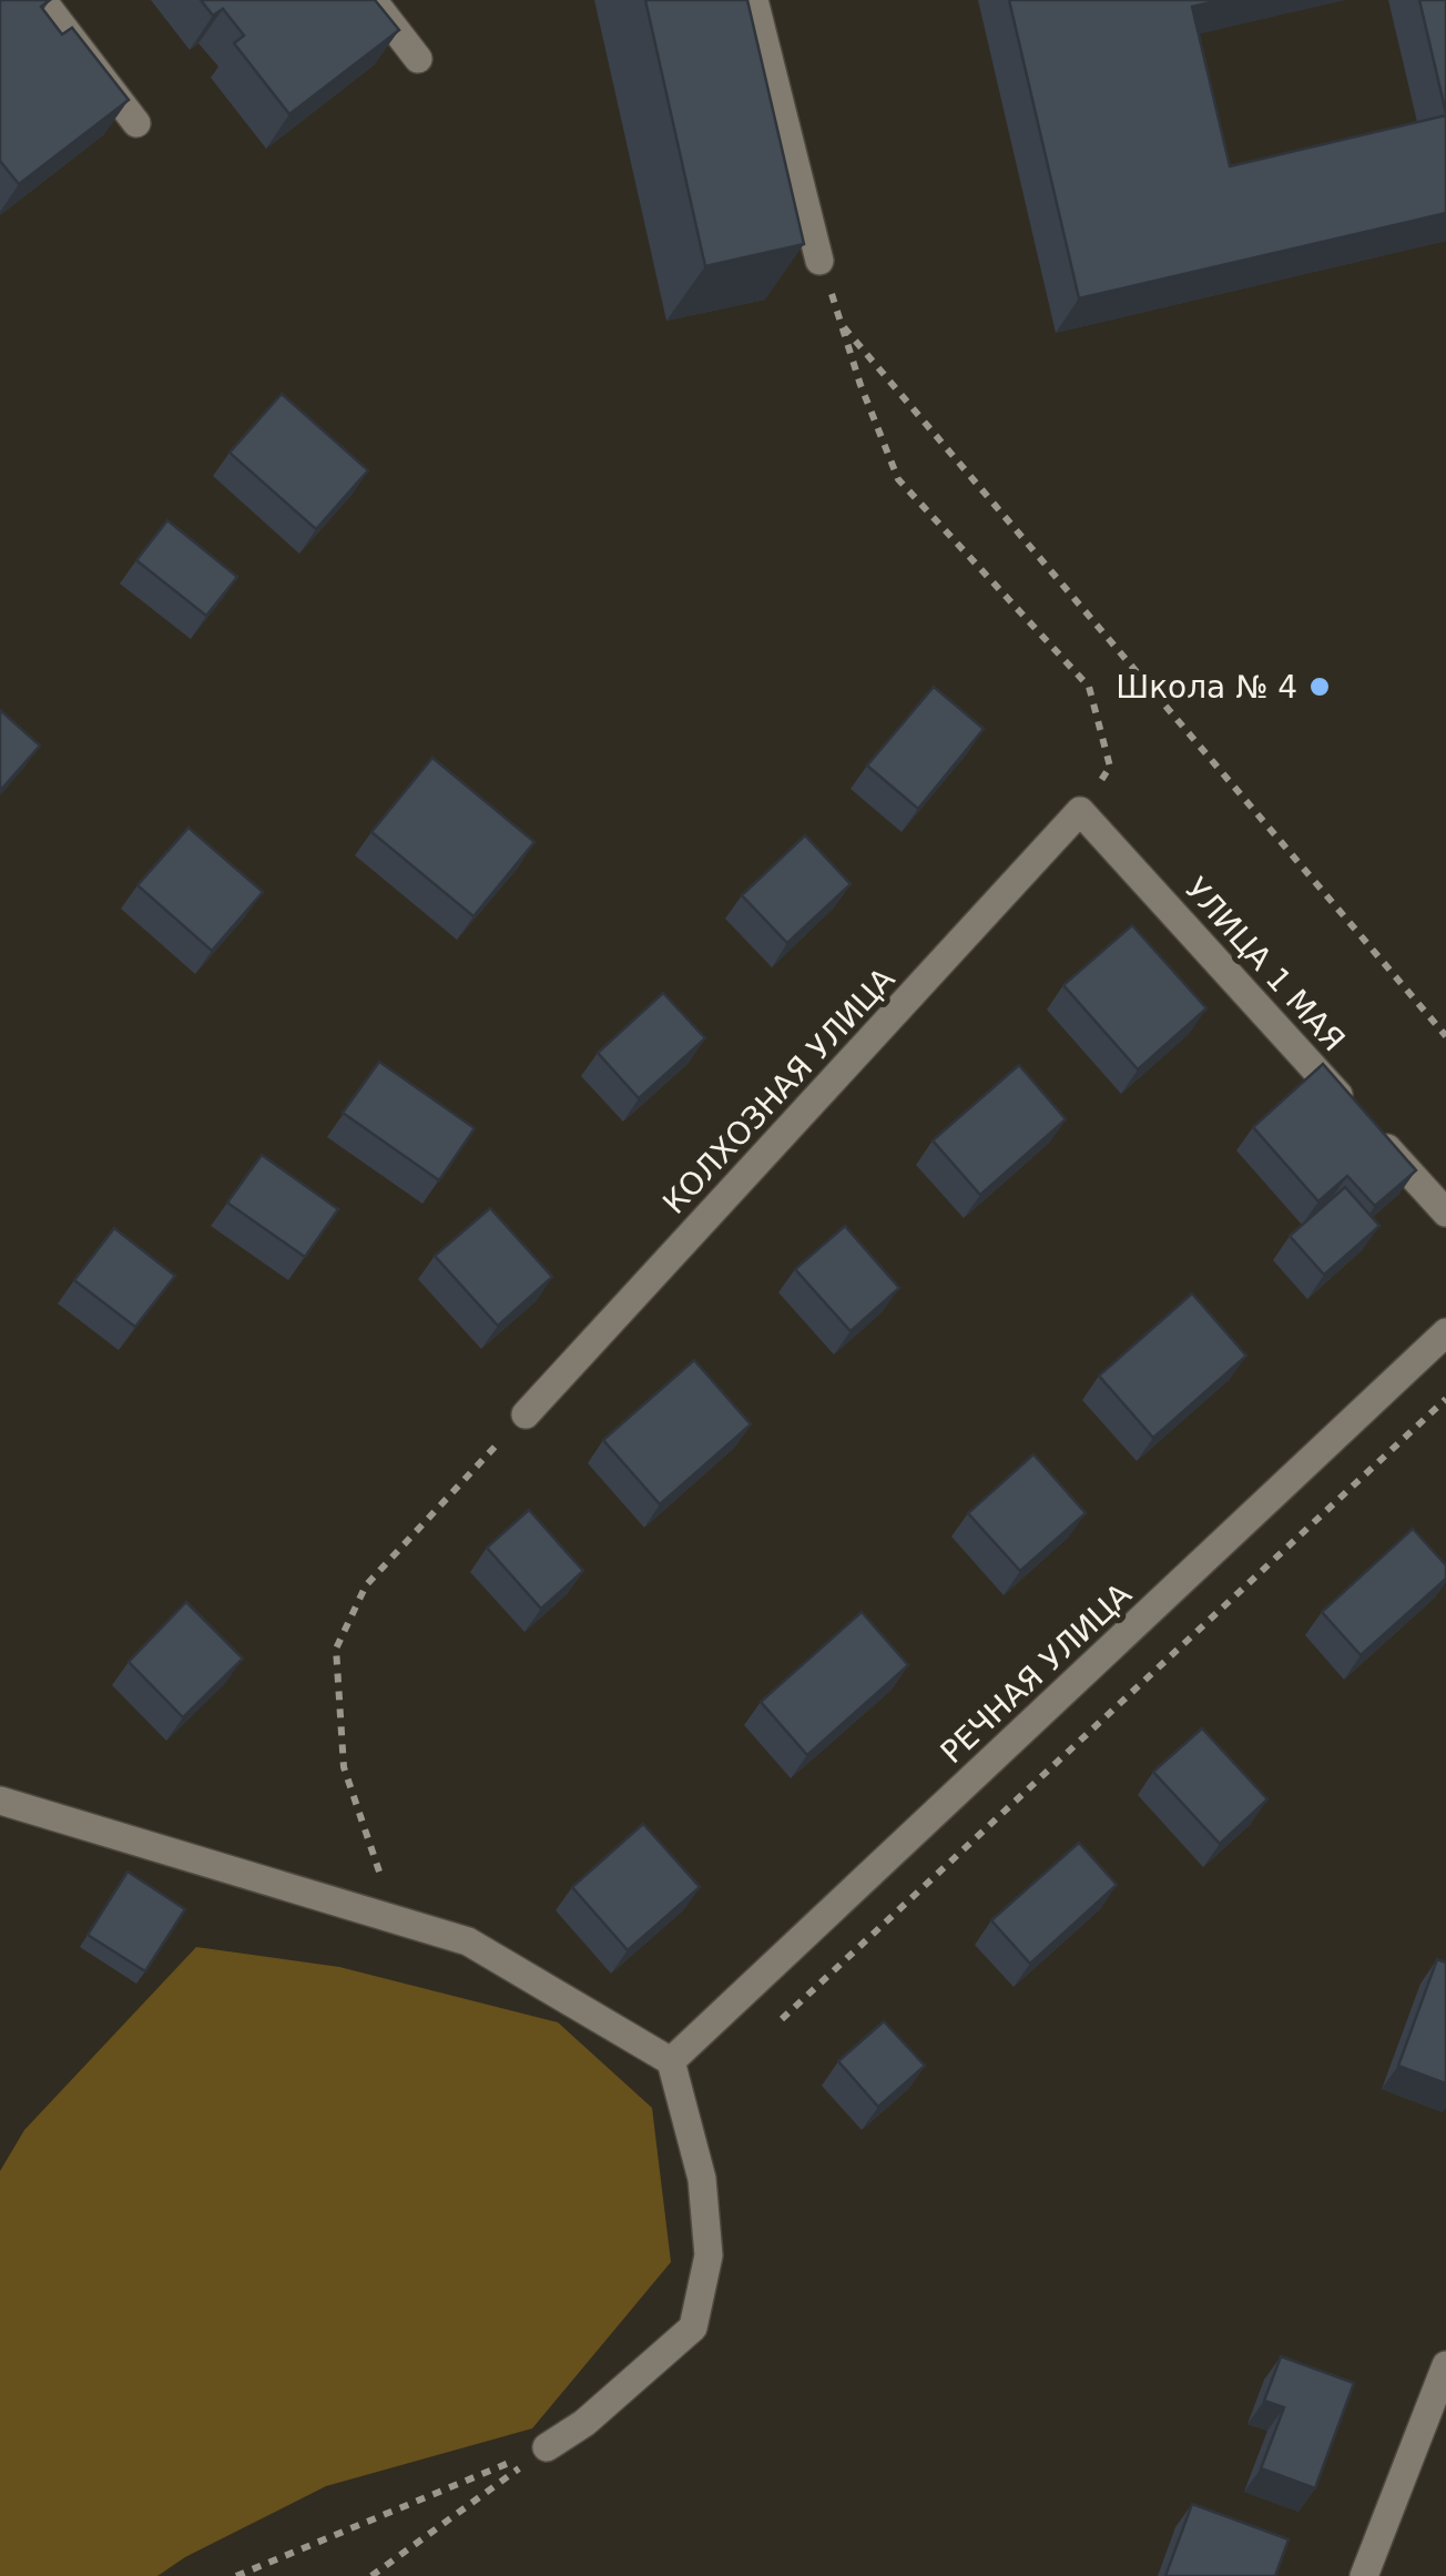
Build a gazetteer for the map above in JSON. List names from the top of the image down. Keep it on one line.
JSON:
{"streets":{"street":["УЛИЦА 1 МАЯ","КОЛХОЗНАЯ УЛИЦА","РЕЧНАЯ УЛИЦА"]},"crossings":[["УЛИЦА 1 МАЯ","КОЛХОЗНАЯ УЛИЦА"]],"places":["Школа № 4"]}
